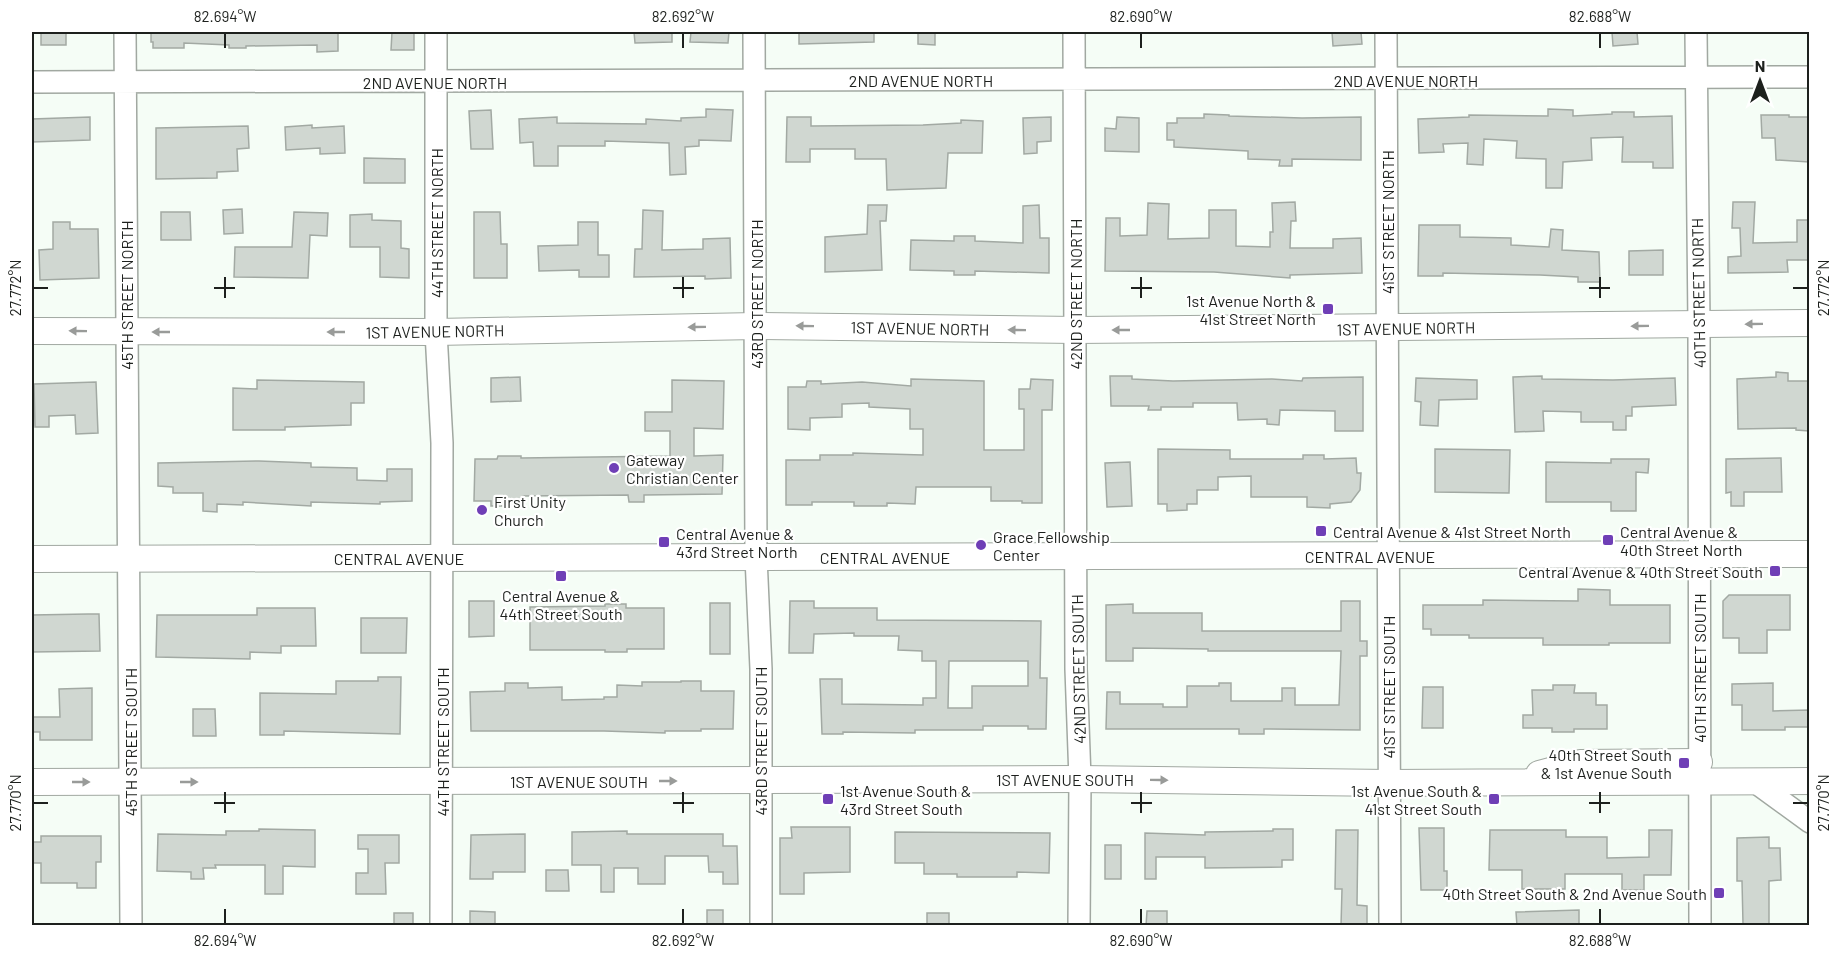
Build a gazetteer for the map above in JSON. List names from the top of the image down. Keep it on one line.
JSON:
{"streets":{"main road":["1ST AVENUE NORTH","CENTRAL AVENUE","1ST AVENUE SOUTH"],"street":["2ND AVENUE NORTH","41ST STREET NORTH","44TH STREET NORTH","40TH STREET NORTH","43RD STREET NORTH","42ND STREET NORTH","45TH STREET NORTH","40TH STREET SOUTH","42ND STREET SOUTH","41ST STREET SOUTH","43RD STREET SOUTH","45TH STREET SOUTH","44TH STREET SOUTH"]},"crossings":[["2ND AVENUE NORTH","41ST STREET NORTH"],["2ND AVENUE NORTH","44TH STREET NORTH"],["2ND AVENUE NORTH","40TH STREET NORTH"],["2ND AVENUE NORTH","43RD STREET NORTH"],["2ND AVENUE NORTH","42ND STREET NORTH"],["2ND AVENUE NORTH","45TH STREET NORTH"],["41ST STREET NORTH","1ST AVENUE NORTH"],["41ST STREET NORTH","CENTRAL AVENUE"],["41ST STREET NORTH","41ST STREET SOUTH"],["44TH STREET NORTH","1ST AVENUE NORTH"],["44TH STREET NORTH","CENTRAL AVENUE"],["44TH STREET NORTH","44TH STREET SOUTH"],["40TH STREET NORTH","1ST AVENUE NORTH"],["40TH STREET NORTH","CENTRAL AVENUE"],["40TH STREET NORTH","40TH STREET SOUTH"],["43RD STREET NORTH","1ST AVENUE NORTH"],["43RD STREET NORTH","CENTRAL AVENUE"],["43RD STREET NORTH","43RD STREET SOUTH"],["42ND STREET NORTH","1ST AVENUE NORTH"],["42ND STREET NORTH","CENTRAL AVENUE"],["42ND STREET NORTH","42ND STREET SOUTH"],["45TH STREET NORTH","1ST AVENUE NORTH"],["45TH STREET NORTH","CENTRAL AVENUE"],["45TH STREET NORTH","45TH STREET SOUTH"],["CENTRAL AVENUE","40TH STREET SOUTH"],["CENTRAL AVENUE","42ND STREET SOUTH"],["CENTRAL AVENUE","41ST STREET SOUTH"],["CENTRAL AVENUE","43RD STREET SOUTH"],["CENTRAL AVENUE","45TH STREET SOUTH"],["CENTRAL AVENUE","44TH STREET SOUTH"],["40TH STREET SOUTH","1ST AVENUE SOUTH"],["42ND STREET SOUTH","1ST AVENUE SOUTH"],["41ST STREET SOUTH","1ST AVENUE SOUTH"],["43RD STREET SOUTH","1ST AVENUE SOUTH"],["45TH STREET SOUTH","1ST AVENUE SOUTH"],["44TH STREET SOUTH","1ST AVENUE SOUTH"]],"one_way":["1ST AVENUE NORTH","1ST AVENUE SOUTH"],"places":{"transit":["1st Avenue North & 41st Street North","Central Avenue & 41st Street North","Central Avenue & 40th Street North","Central Avenue & 43rd Street North","Central Avenue & 40th Street South","Central Avenue & 44th Street South","40th Street South & 1st Avenue South","1st Avenue South & 43rd Street South","1st Avenue South & 41st Street South","40th Street South & 2nd Avenue South"],"other":["Gateway Christian Center","First Unity Church","Grace Fellowship Center"]},"north":"top","coordinates":["82.694°W","82.692°W","82.690°W","82.688°W","27.772°N","27.770°N"]}
